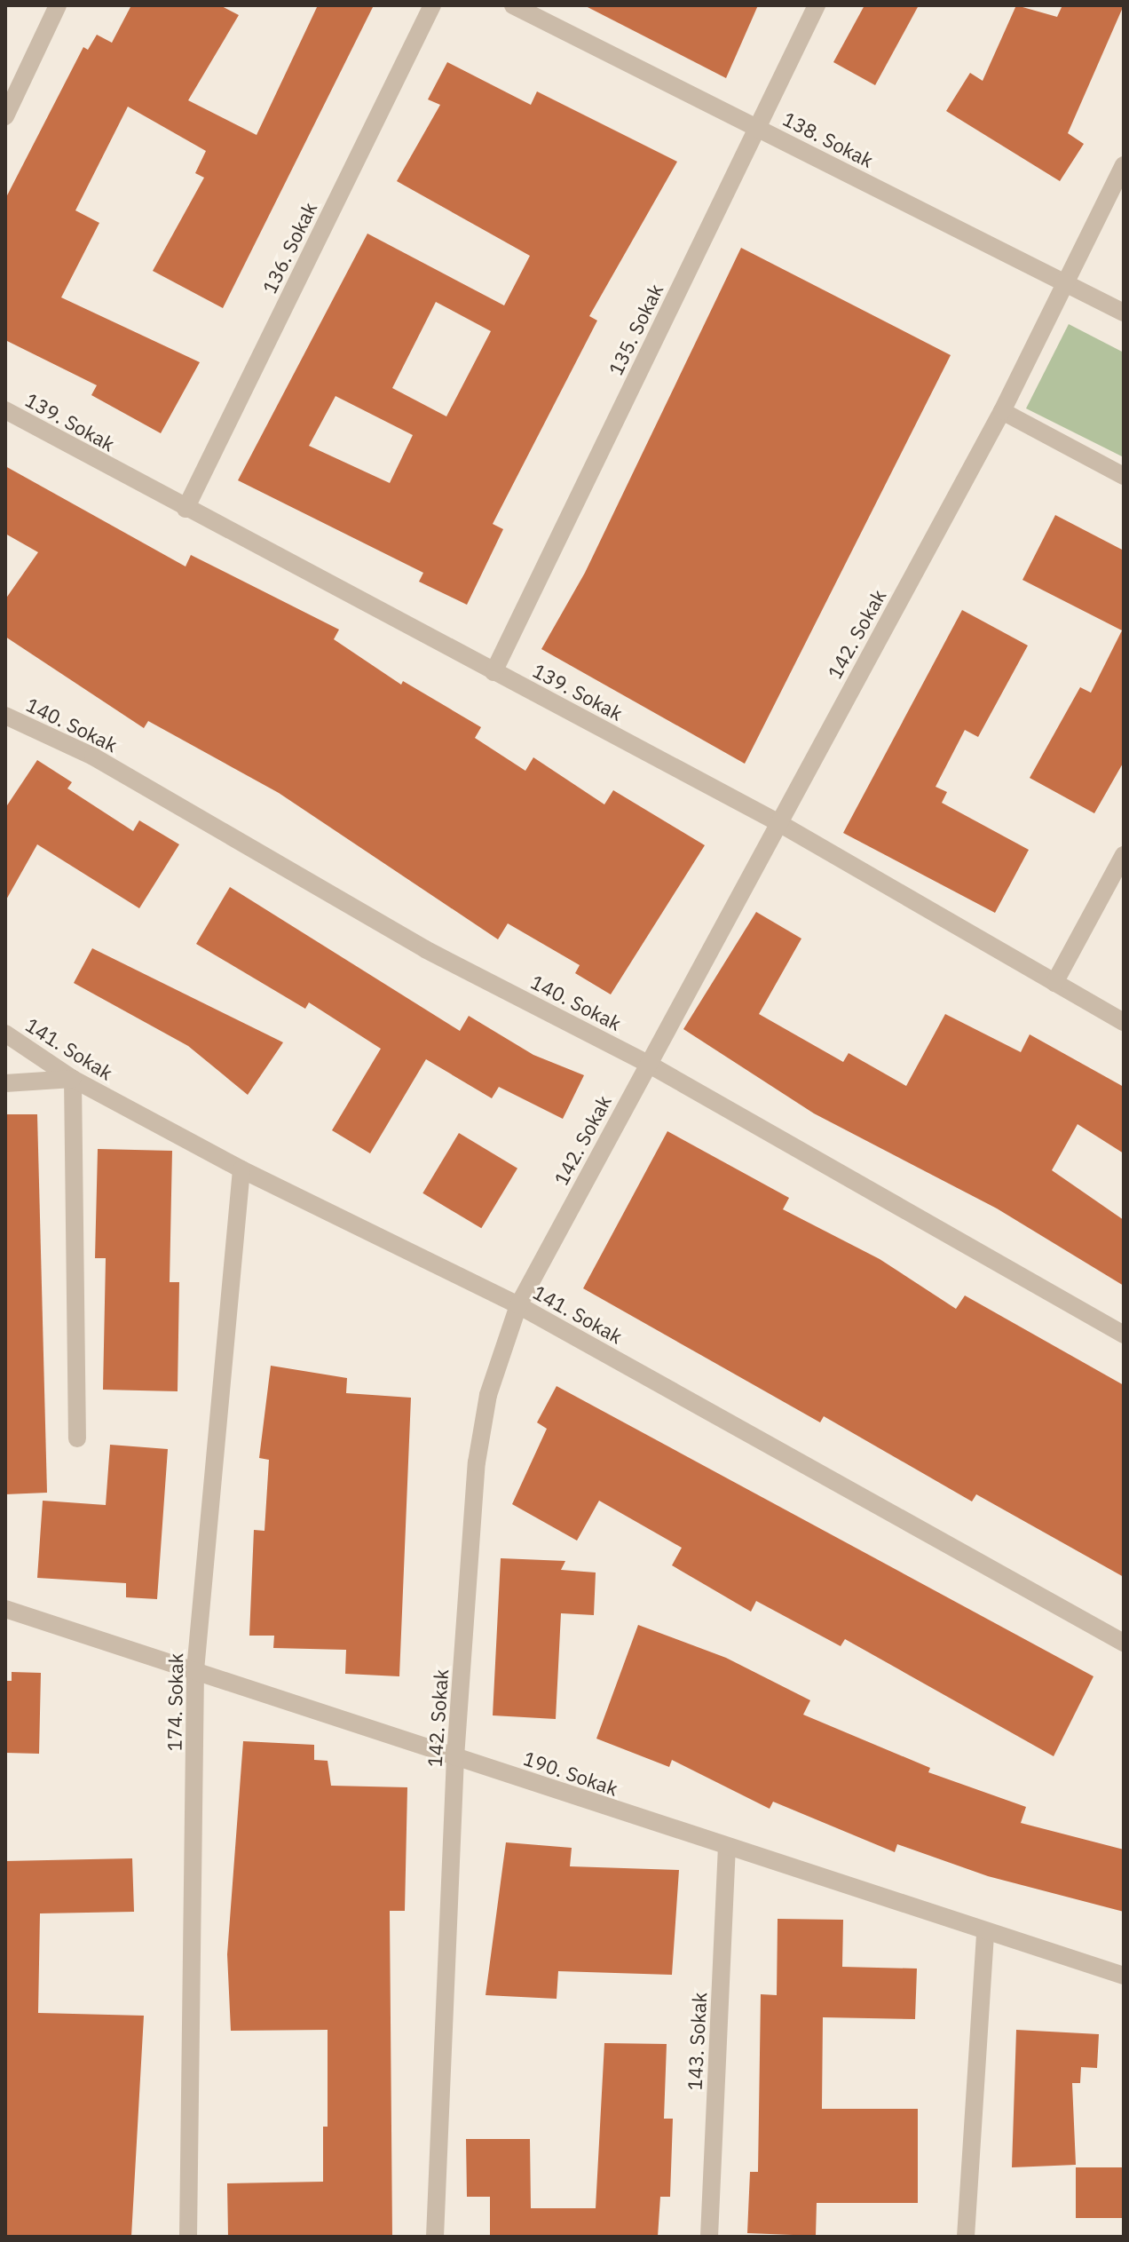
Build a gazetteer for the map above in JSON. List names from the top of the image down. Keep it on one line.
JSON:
{"streets":{"street":["138. Sokak","136. Sokak","135. Sokak","139. Sokak","142. Sokak","140. Sokak","141. Sokak","174. Sokak","190. Sokak","143. Sokak"]},"crossings":[["138. Sokak","135. Sokak"],["138. Sokak","142. Sokak"],["136. Sokak","139. Sokak"],["135. Sokak","139. Sokak"],["139. Sokak","142. Sokak"],["142. Sokak","140. Sokak"],["142. Sokak","141. Sokak"],["142. Sokak","190. Sokak"],["141. Sokak","174. Sokak"],["174. Sokak","190. Sokak"],["190. Sokak","143. Sokak"]]}
